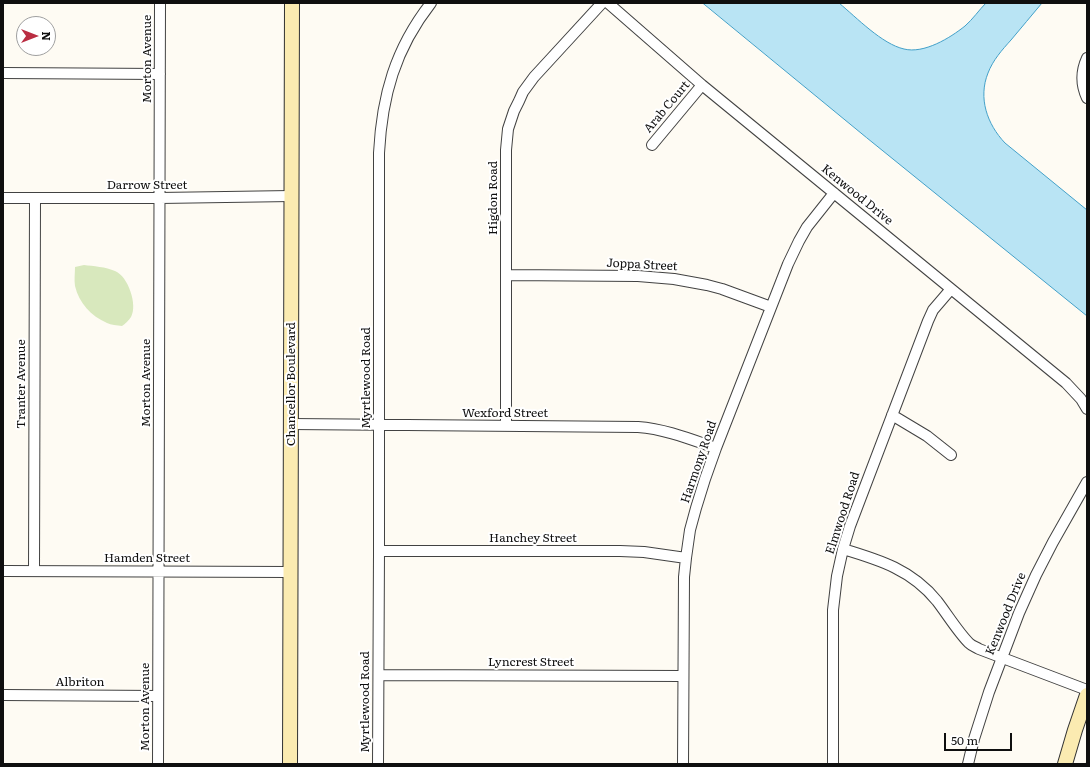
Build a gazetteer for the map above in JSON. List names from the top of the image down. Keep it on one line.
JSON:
{"streets":{"street":["Morton Avenue","Arab Court","Darrow Street","Kenwood Drive","Higdon Road","Joppa Street","Myrtlewood Road","Tranter Avenue","Chancellor Boulevard","Wexford Street","Harmony Road","Elmwood Road","Hanchey Street","Hamden Street","Lyncrest Street","Albriton"]},"crossings":[["Morton Avenue","Darrow Street"],["Morton Avenue","Hamden Street"],["Morton Avenue","Albriton"],["Arab Court","Kenwood Drive"],["Darrow Street","Tranter Avenue"],["Darrow Street","Chancellor Boulevard"],["Kenwood Drive","Harmony Road"],["Kenwood Drive","Elmwood Road"],["Higdon Road","Joppa Street"],["Higdon Road","Wexford Street"],["Joppa Street","Harmony Road"],["Myrtlewood Road","Wexford Street"],["Myrtlewood Road","Hanchey Street"],["Myrtlewood Road","Lyncrest Street"],["Tranter Avenue","Hamden Street"],["Chancellor Boulevard","Wexford Street"],["Chancellor Boulevard","Hamden Street"],["Wexford Street","Harmony Road"],["Harmony Road","Hanchey Street"],["Harmony Road","Lyncrest Street"]],"scale_bar":"50 m","north":"right"}
